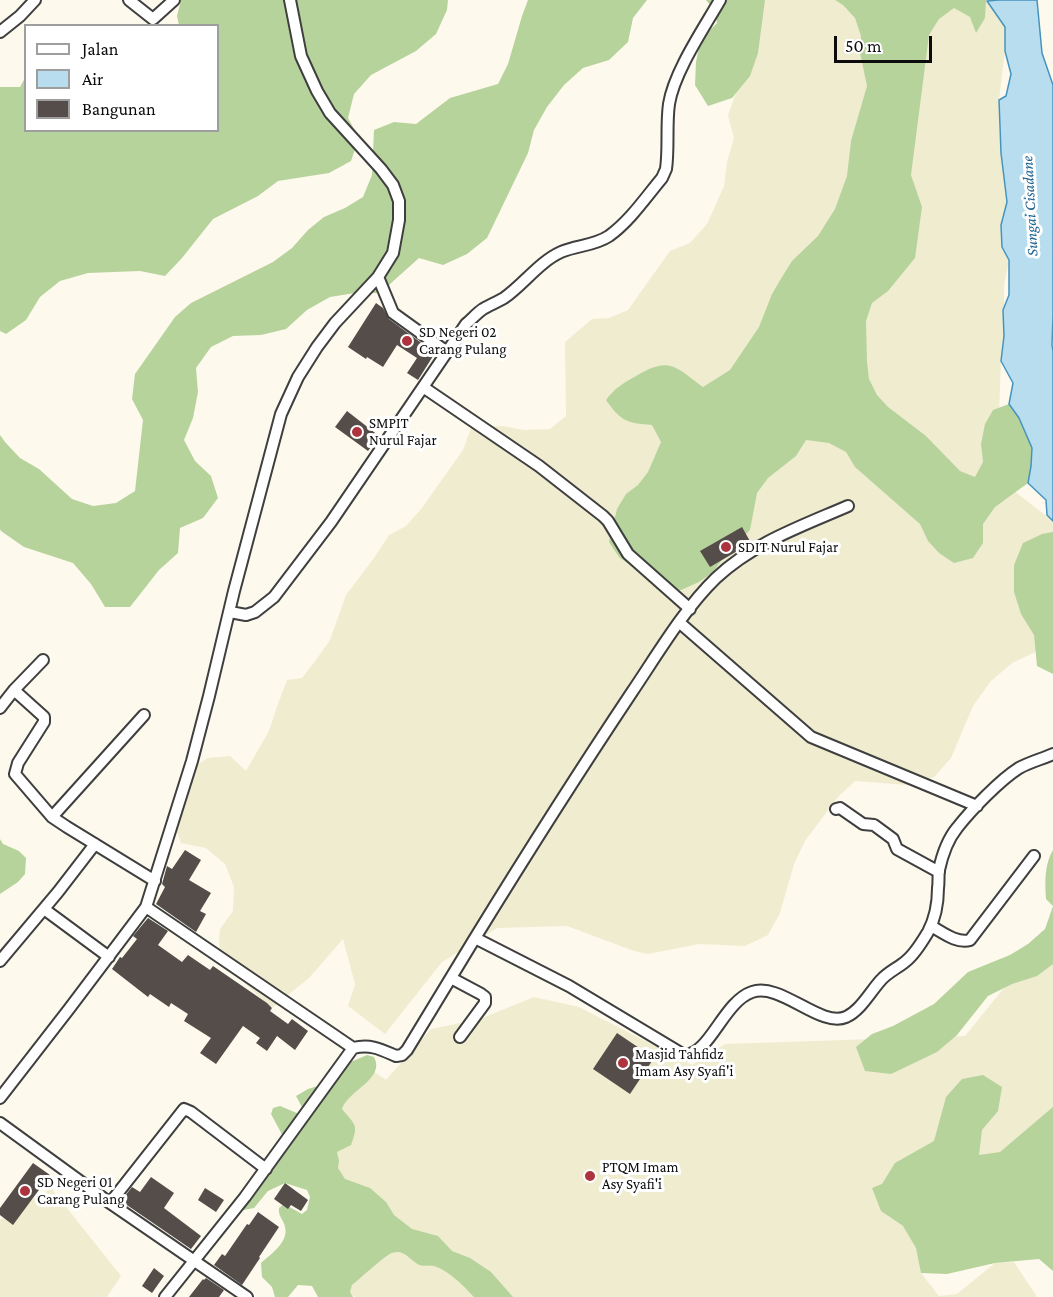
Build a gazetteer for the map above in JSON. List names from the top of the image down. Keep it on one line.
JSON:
{"water":["Sungai Cisadane"],"places":["SD Negeri 02 Carang Pulang","SMPIT Nurul Fajar","SDIT Nurul Fajar","Masjid Tahfidz Imam Asy Syafi'i","PTQM Imam Asy Syafi'i","SD Negeri 01 Carang Pulang"],"legend":["Jalan","Air","Bangunan"],"scale_bar":"50 m"}
